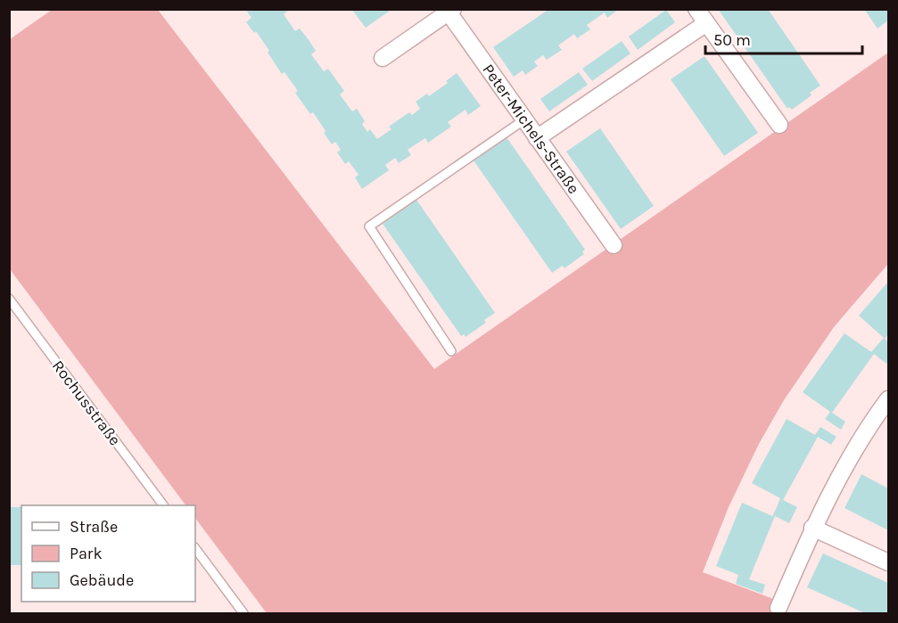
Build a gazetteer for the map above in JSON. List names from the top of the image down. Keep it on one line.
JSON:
{"streets":{"street":["Peter-Michels-Straße"],"lane":["Rochusstraße"]},"legend":["Straße","Park","Gebäude"],"scale_bar":"50 m"}
